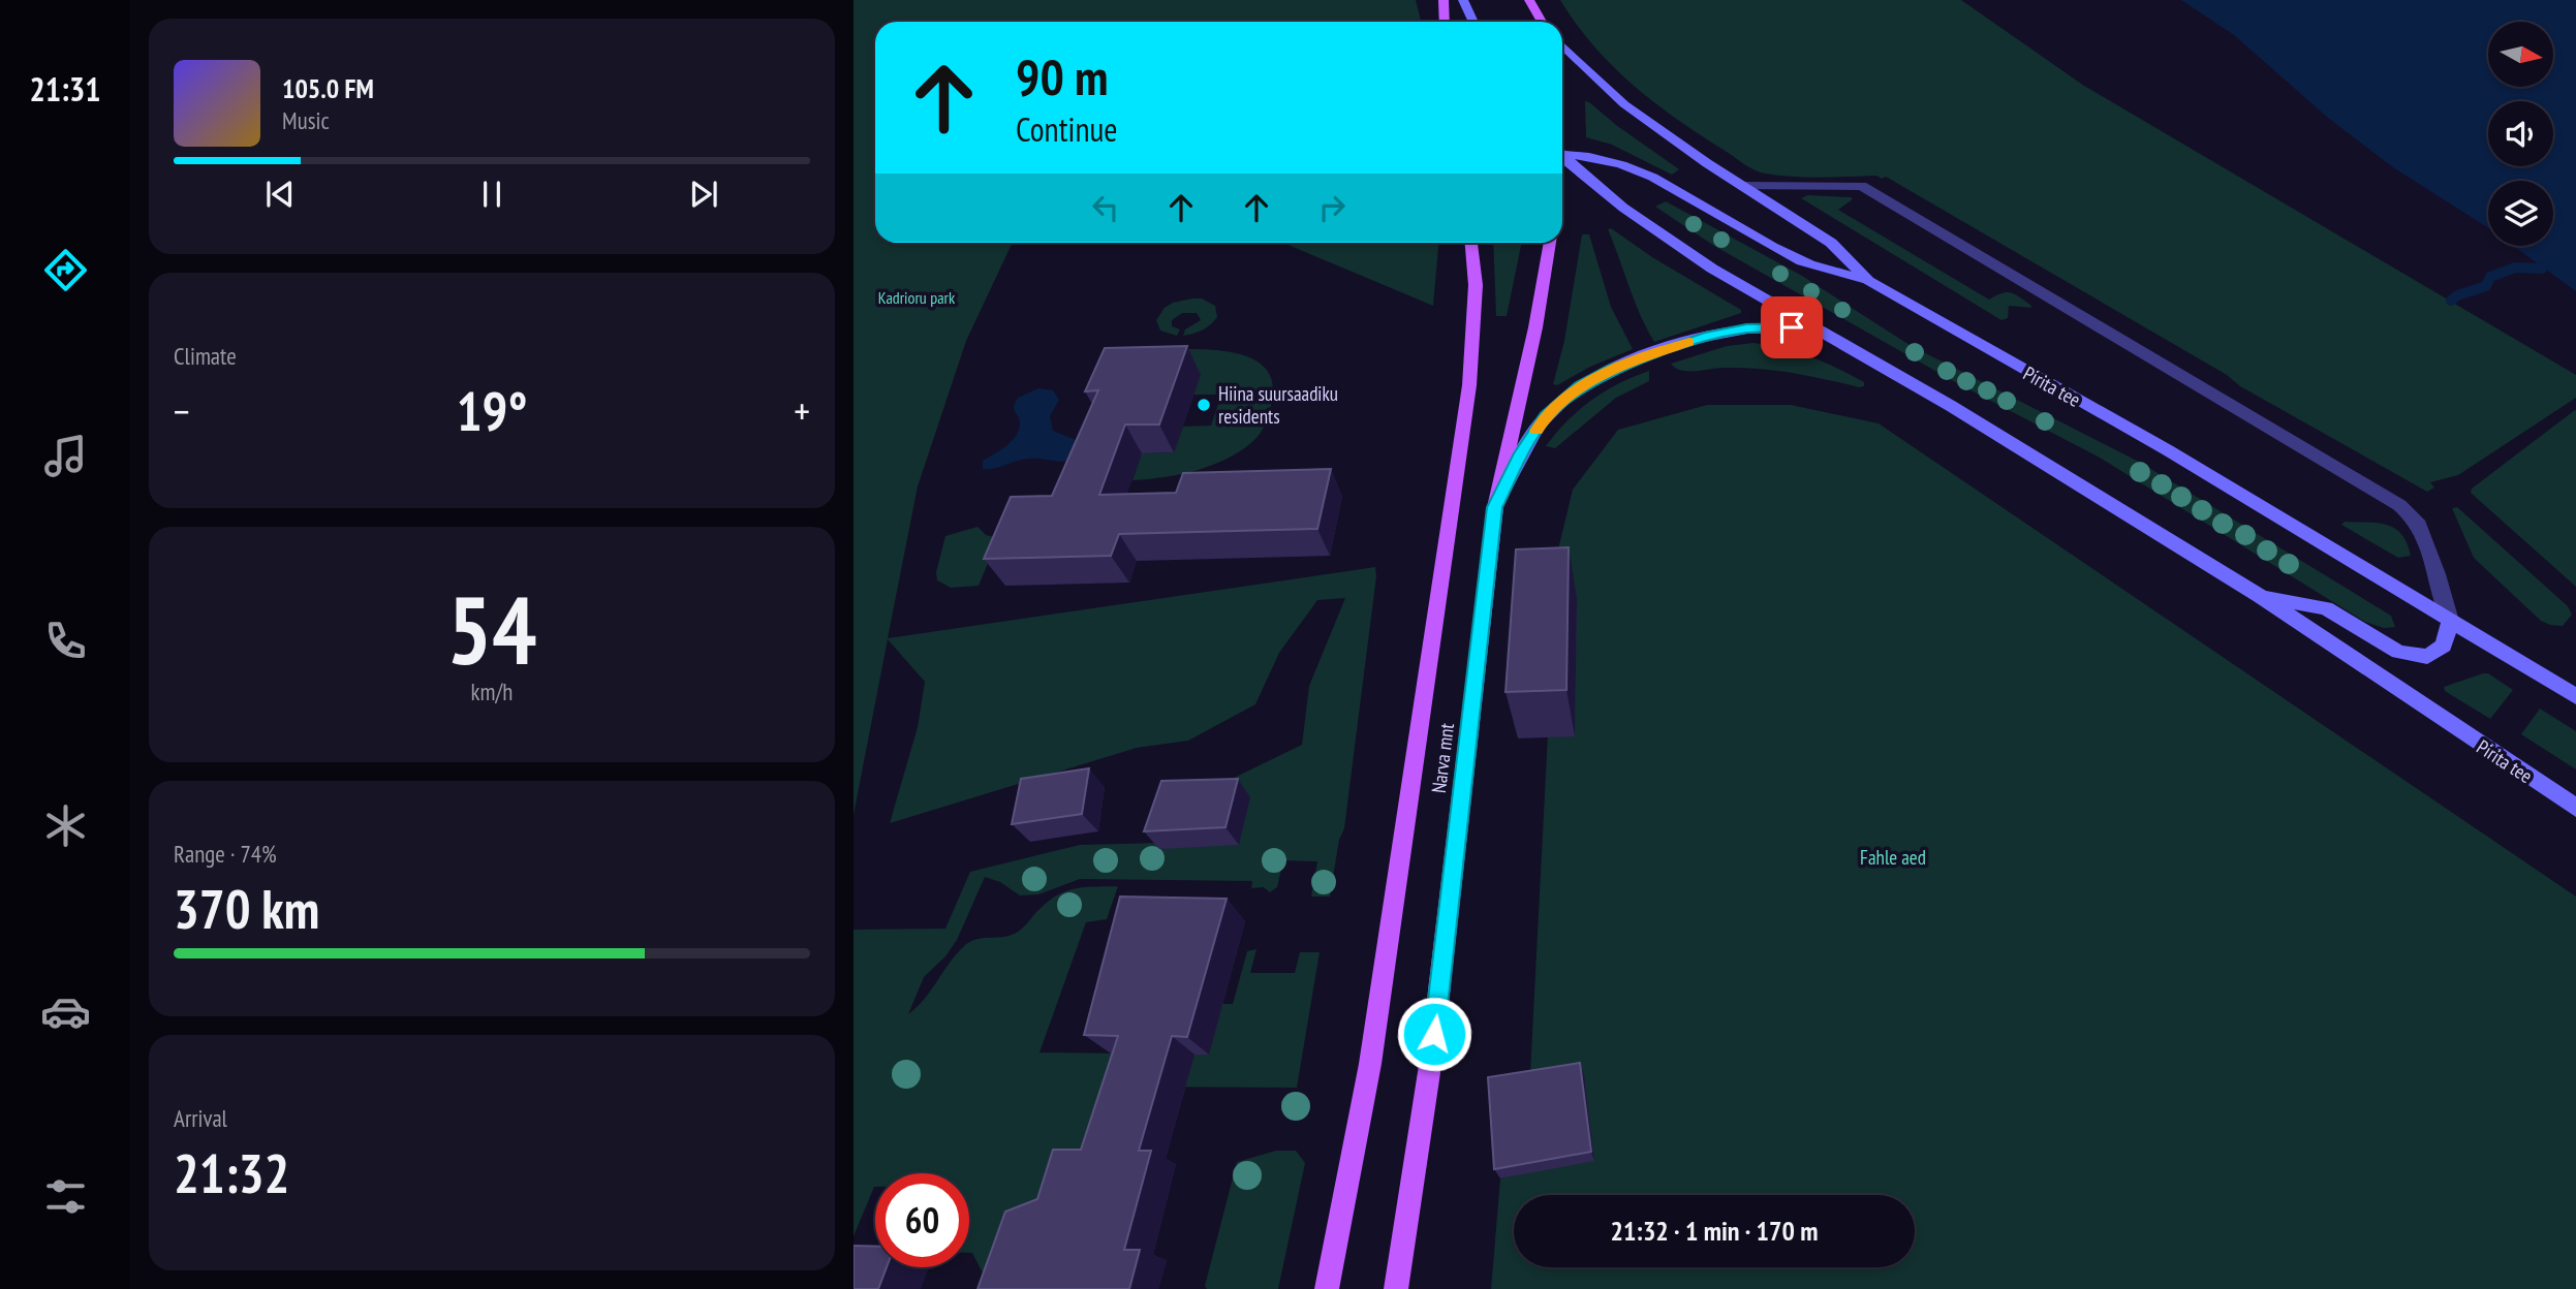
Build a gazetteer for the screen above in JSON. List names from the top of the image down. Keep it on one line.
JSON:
{"streets":{"main road":["Pirita tee","Narva mnt"]},"parks":["Kadrioru park","Fahle aed"],"places":["Hiina suursaadiku residents"],"north":"right","page":{"tabs":"21:31","turn":["90 m","Continue"],"song":["105.0 FM","Music"],"tile":["Climate",["54","km/h"],["Range · 74%","370 km"],["Arrival","21:32"]],"heat":["−","19°","+"],"limit":"60","trip":"21:32 · 1 min · 170 m"}}
